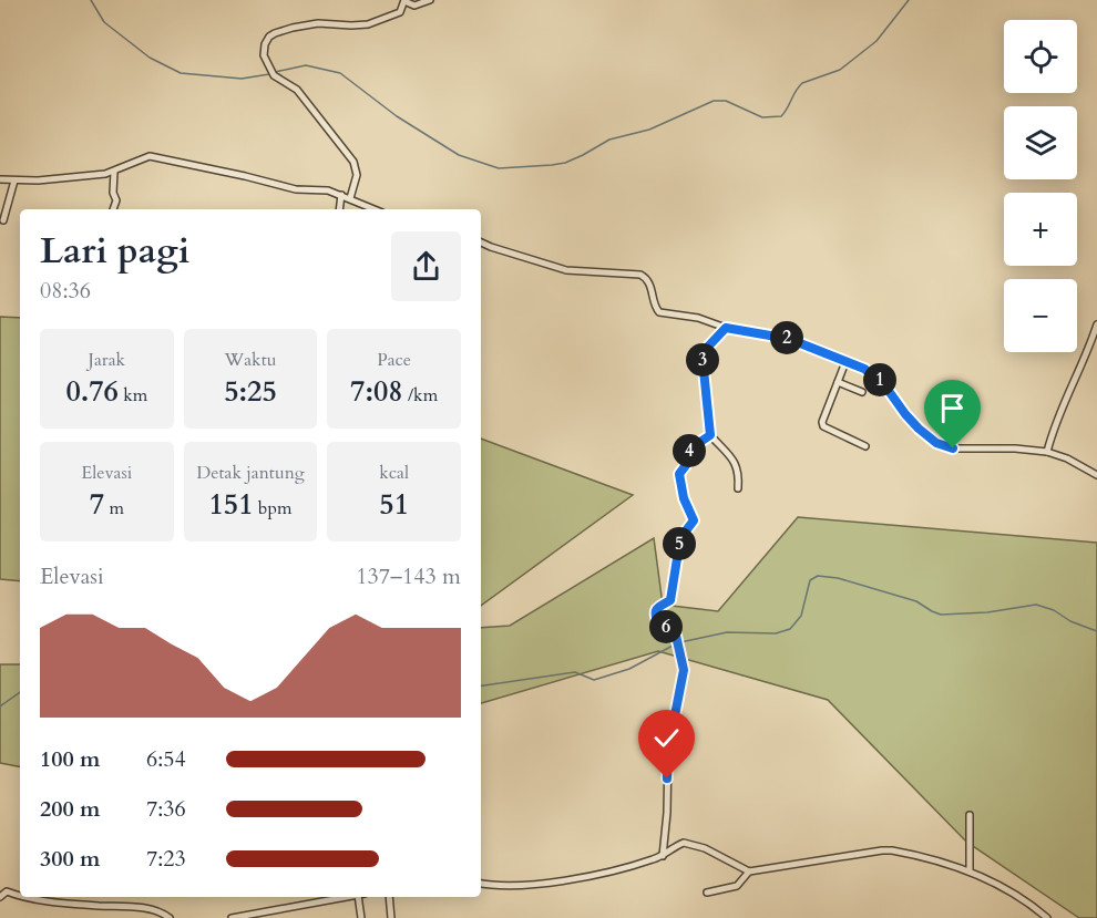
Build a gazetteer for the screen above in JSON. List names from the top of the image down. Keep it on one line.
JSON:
{"page":{"map_buttons":["+","−"],"heading":["Lari pagi","08:36"],"pins":["2","3","1","4","5","6"],"stats":[["Jarak","0.76 km"],["Waktu","5:25"],["Pace","7:08 /km"],["Elevasi","7 m"],["Detak jantung","151 bpm"],["kcal","51"]],"chart":["Elevasi","137–143 m"],"list":[{"name":"100 m","note":"6:54"},{"name":"200 m","note":"7:36"},{"name":"300 m","note":"7:23"}]}}
